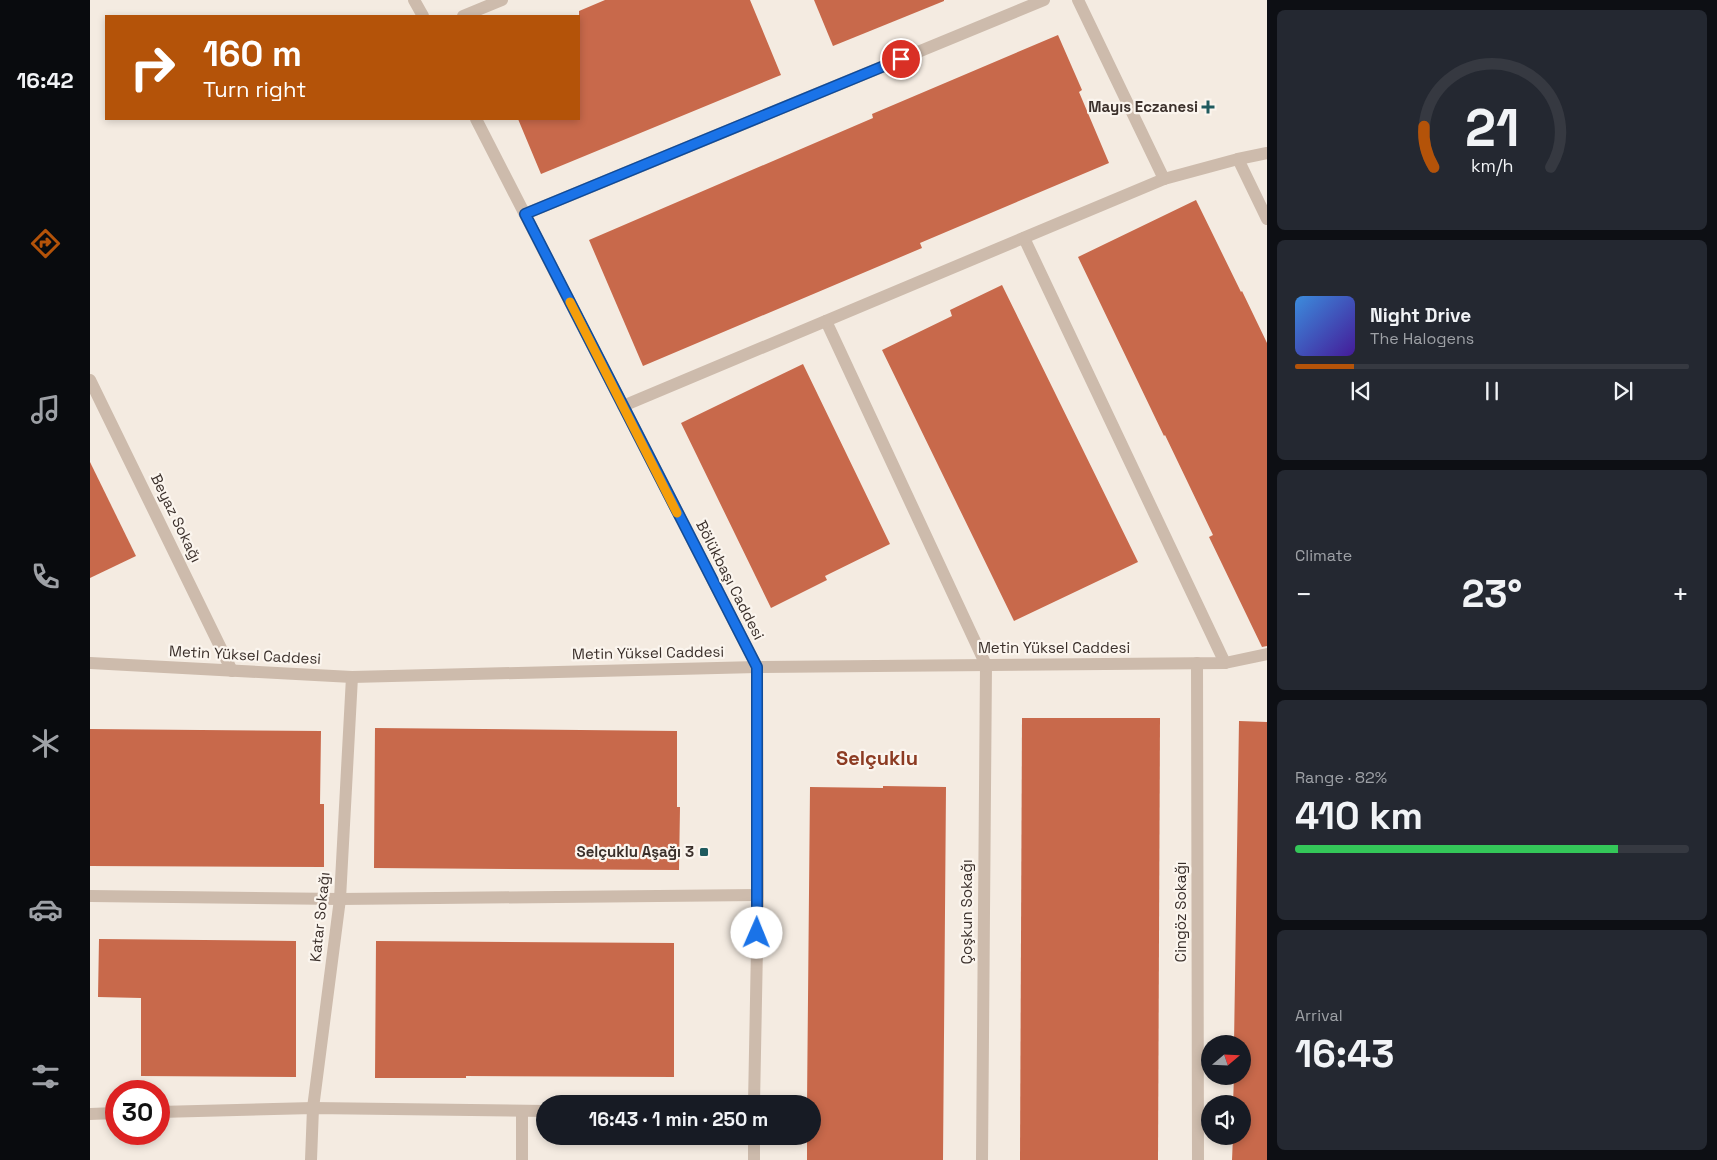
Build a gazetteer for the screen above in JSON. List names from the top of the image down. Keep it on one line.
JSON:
{"streets":{"street":["Beyaz Sokağı","Bölükbaşı Caddesi","Metin Yüksel Caddesi","Çoşkun Sokağı","Cingöz Sokağı","Katar Sokağı"]},"crossings":[["Beyaz Sokağı","Metin Yüksel Caddesi"],["Bölükbaşı Caddesi","Metin Yüksel Caddesi"],["Metin Yüksel Caddesi","Çoşkun Sokağı"],["Metin Yüksel Caddesi","Cingöz Sokağı"],["Metin Yüksel Caddesi","Katar Sokağı"]],"districts":["Selçuklu"],"places":{"health":["Mayıs Eczanesi"],"transit":["Selçuklu Aşağı 3"]},"north":"right","page":{"tabs":"16:42","turn":["160 m","Turn right"],"song":["Night Drive","The Halogens"],"tile":["Climate",["Range · 82%","410 km"],["Arrival","16:43"]],"heat":["−","23°","+"],"limit":"30","trip":"16:43 · 1 min · 250 m","gauge":["21","km/h"]}}
